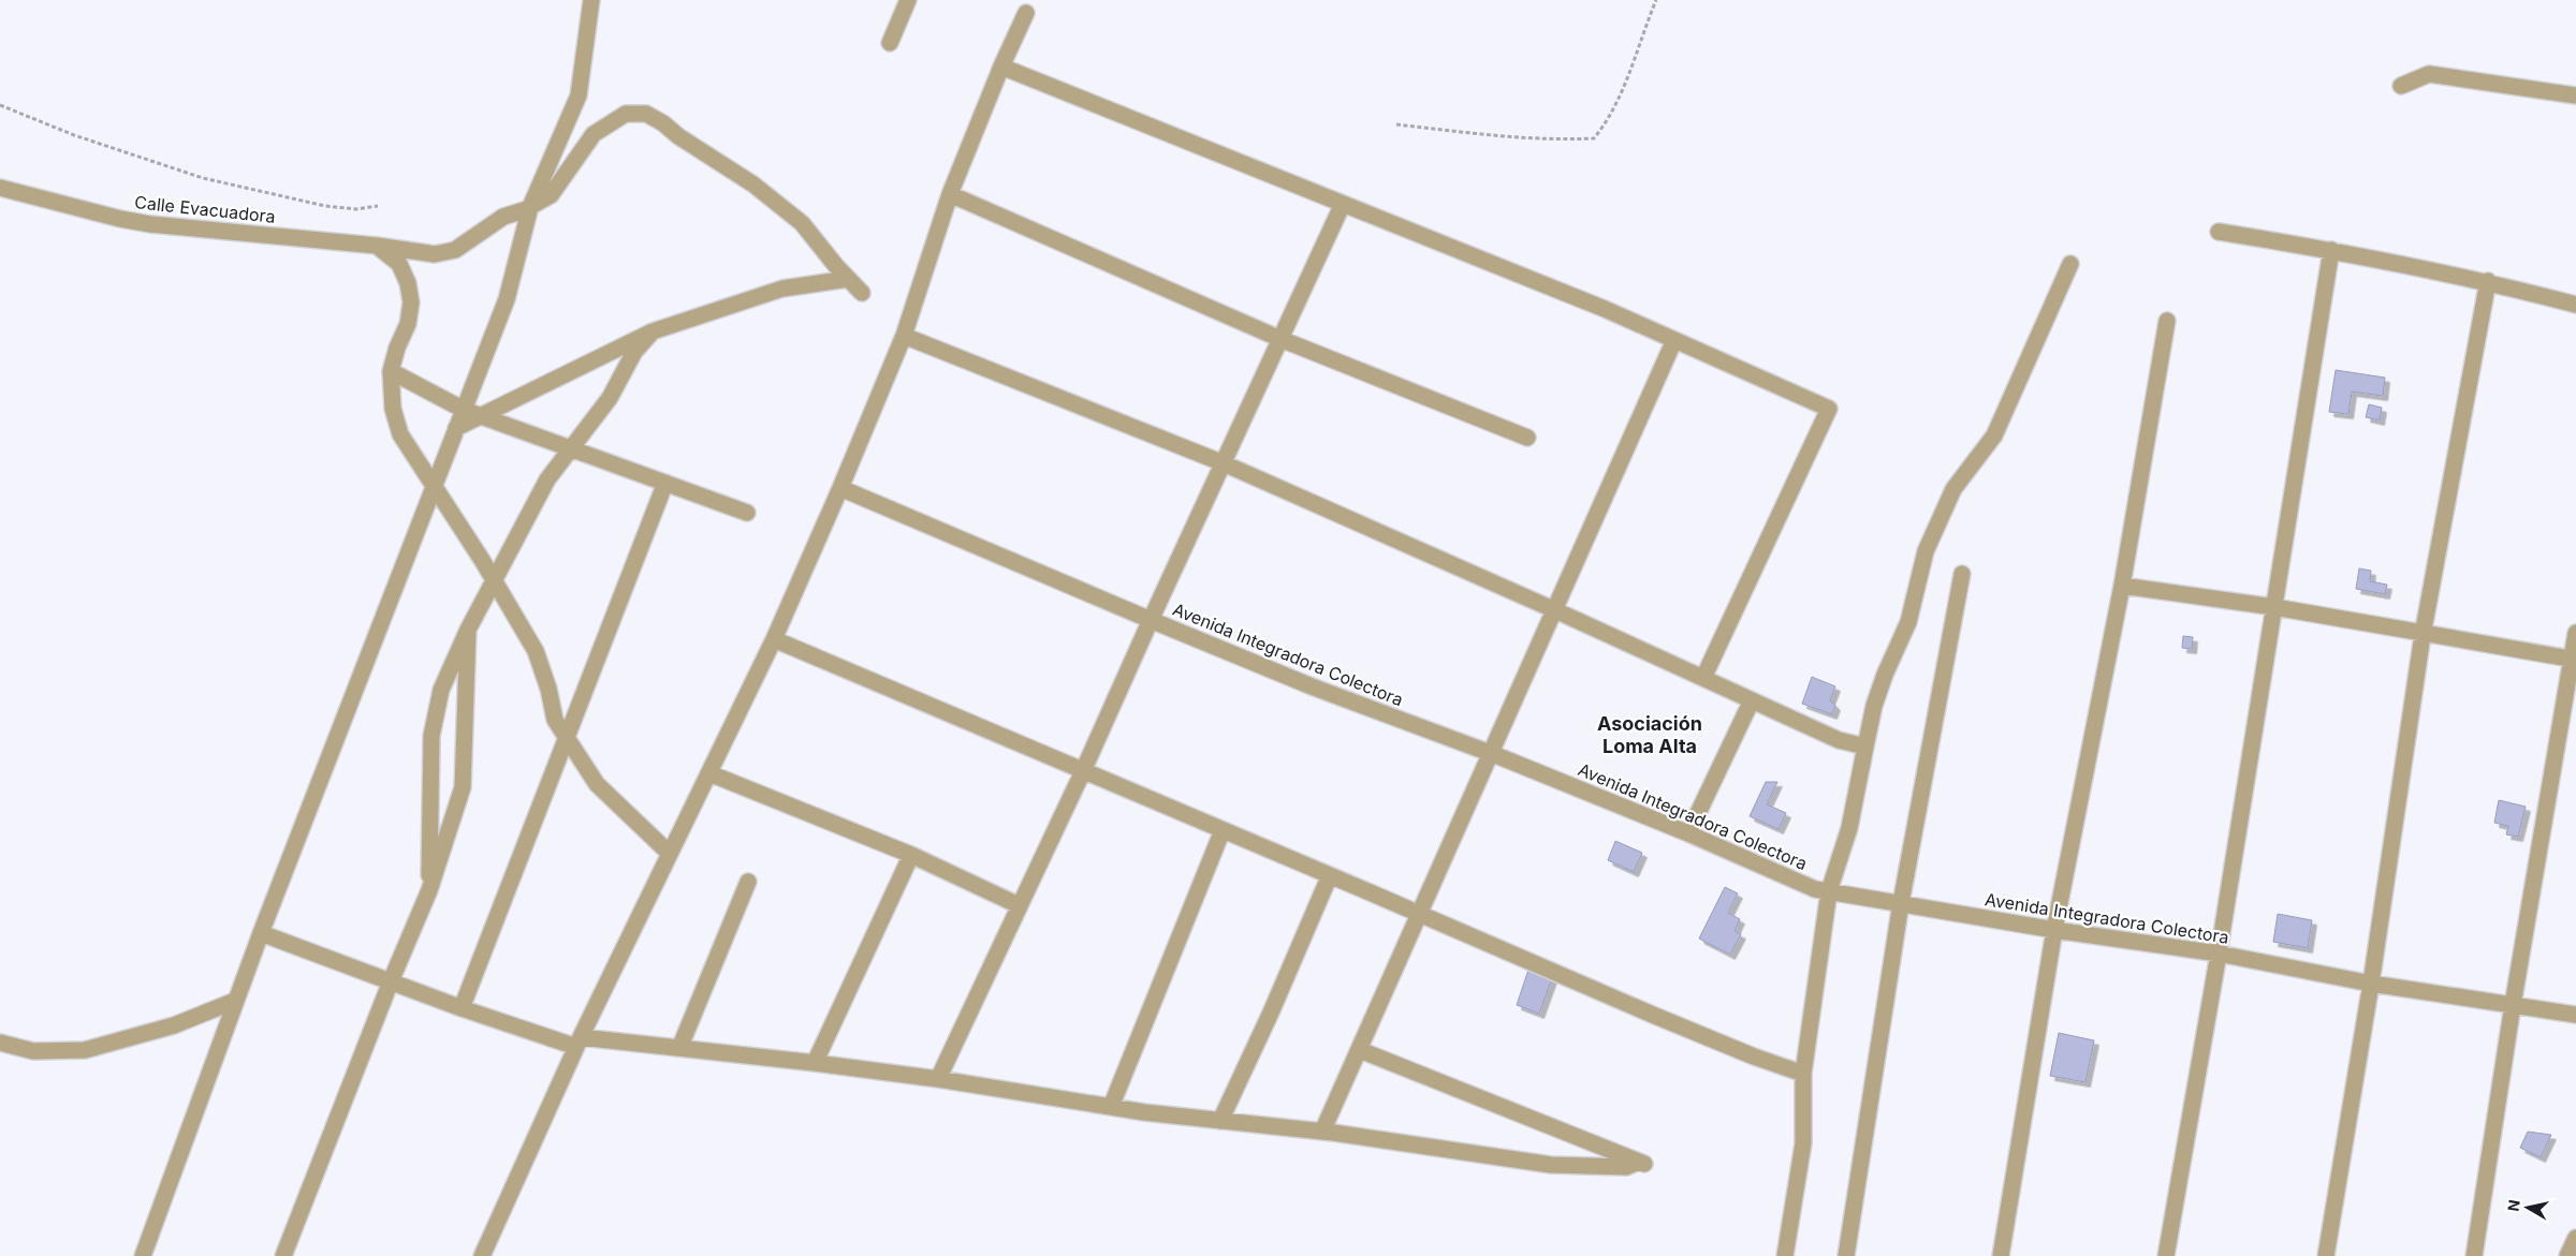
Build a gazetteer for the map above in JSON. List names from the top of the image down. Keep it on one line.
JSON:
{"streets":{"street":["Calle Evacuadora","Avenida Integradora Colectora"]},"districts":["Asociación Loma Alta"],"north":"left"}
